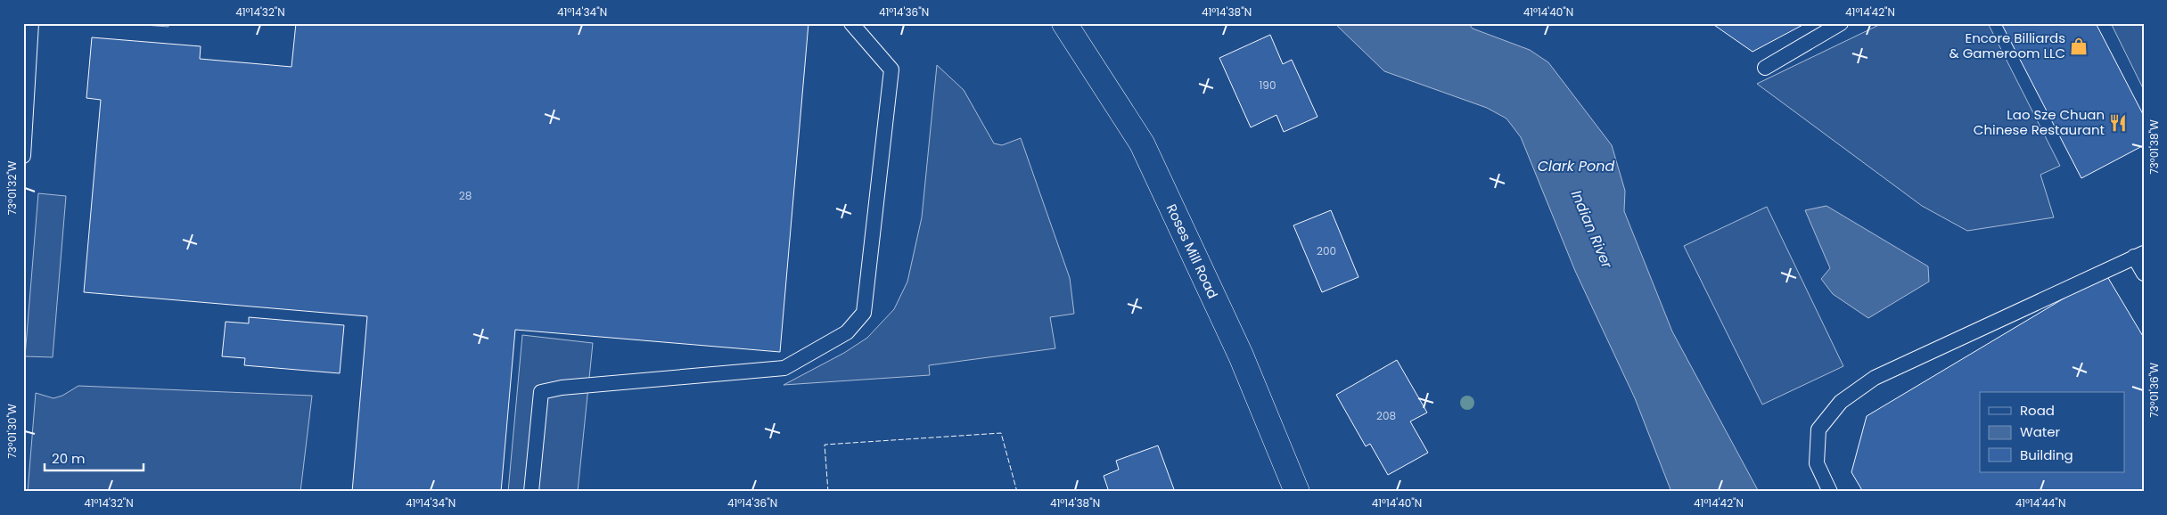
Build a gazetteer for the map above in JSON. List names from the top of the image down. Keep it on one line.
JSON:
{"streets":{"street":["Roses Mill Road"]},"water":["Clark Pond","Indian River"],"places":{"shop":["Encore Billiards & Gameroom LLC"],"restaurant":["Lao Sze Chuan Chinese Restaurant"]},"house_numbers":["190","28","200","208"],"legend":["Road","Water","Building"],"scale_bar":"20 m","coordinates":["41°14'32\"N","41°14'34\"N","41°14'36\"N","41°14'38\"N","41°14'40\"N","41°14'42\"N","73°01'38\"W","73°01'32\"W","73°01'36\"W","73°01'30\"W","41°14'44\"N"]}
